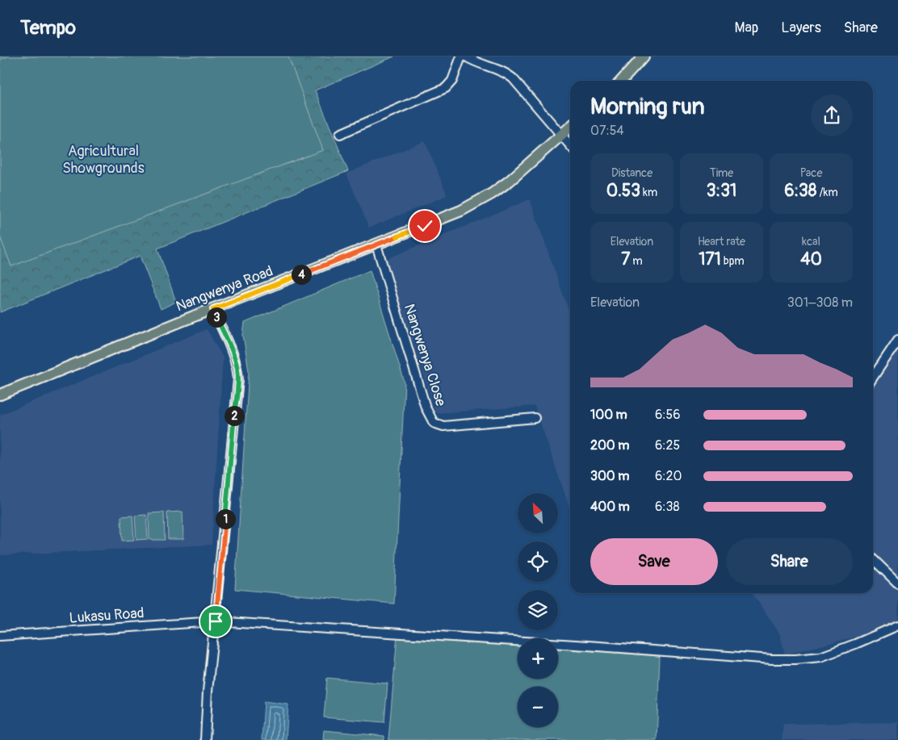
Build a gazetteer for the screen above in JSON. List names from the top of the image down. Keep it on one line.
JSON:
{"streets":{"main road":["Nangwenya Road"],"street":["Nangwenya Close","Lukasu Road"]},"crossings":[["Nangwenya Road","Nangwenya Close"]],"parks":["Agricultural Showgrounds"],"north":"top left","page":{"header":"Tempo","nav":["Map","Layers","Share"],"heading":["Morning run","07:54"],"stats":[["Distance","0.53 km"],["Time","3:31"],["Pace","6:38 /km"],["Elevation","7 m"],["Heart rate","171 bpm"],["kcal","40"]],"pins":["4","3","2","1"],"chart":["Elevation","301–308 m"],"list":[{"name":"100 m","note":"6:56"},{"name":"200 m","note":"6:25"},{"name":"300 m","note":"6:20"},{"name":"400 m","note":"6:38"}],"map_buttons":["+","−"],"buttons":["Save","Share"]}}
